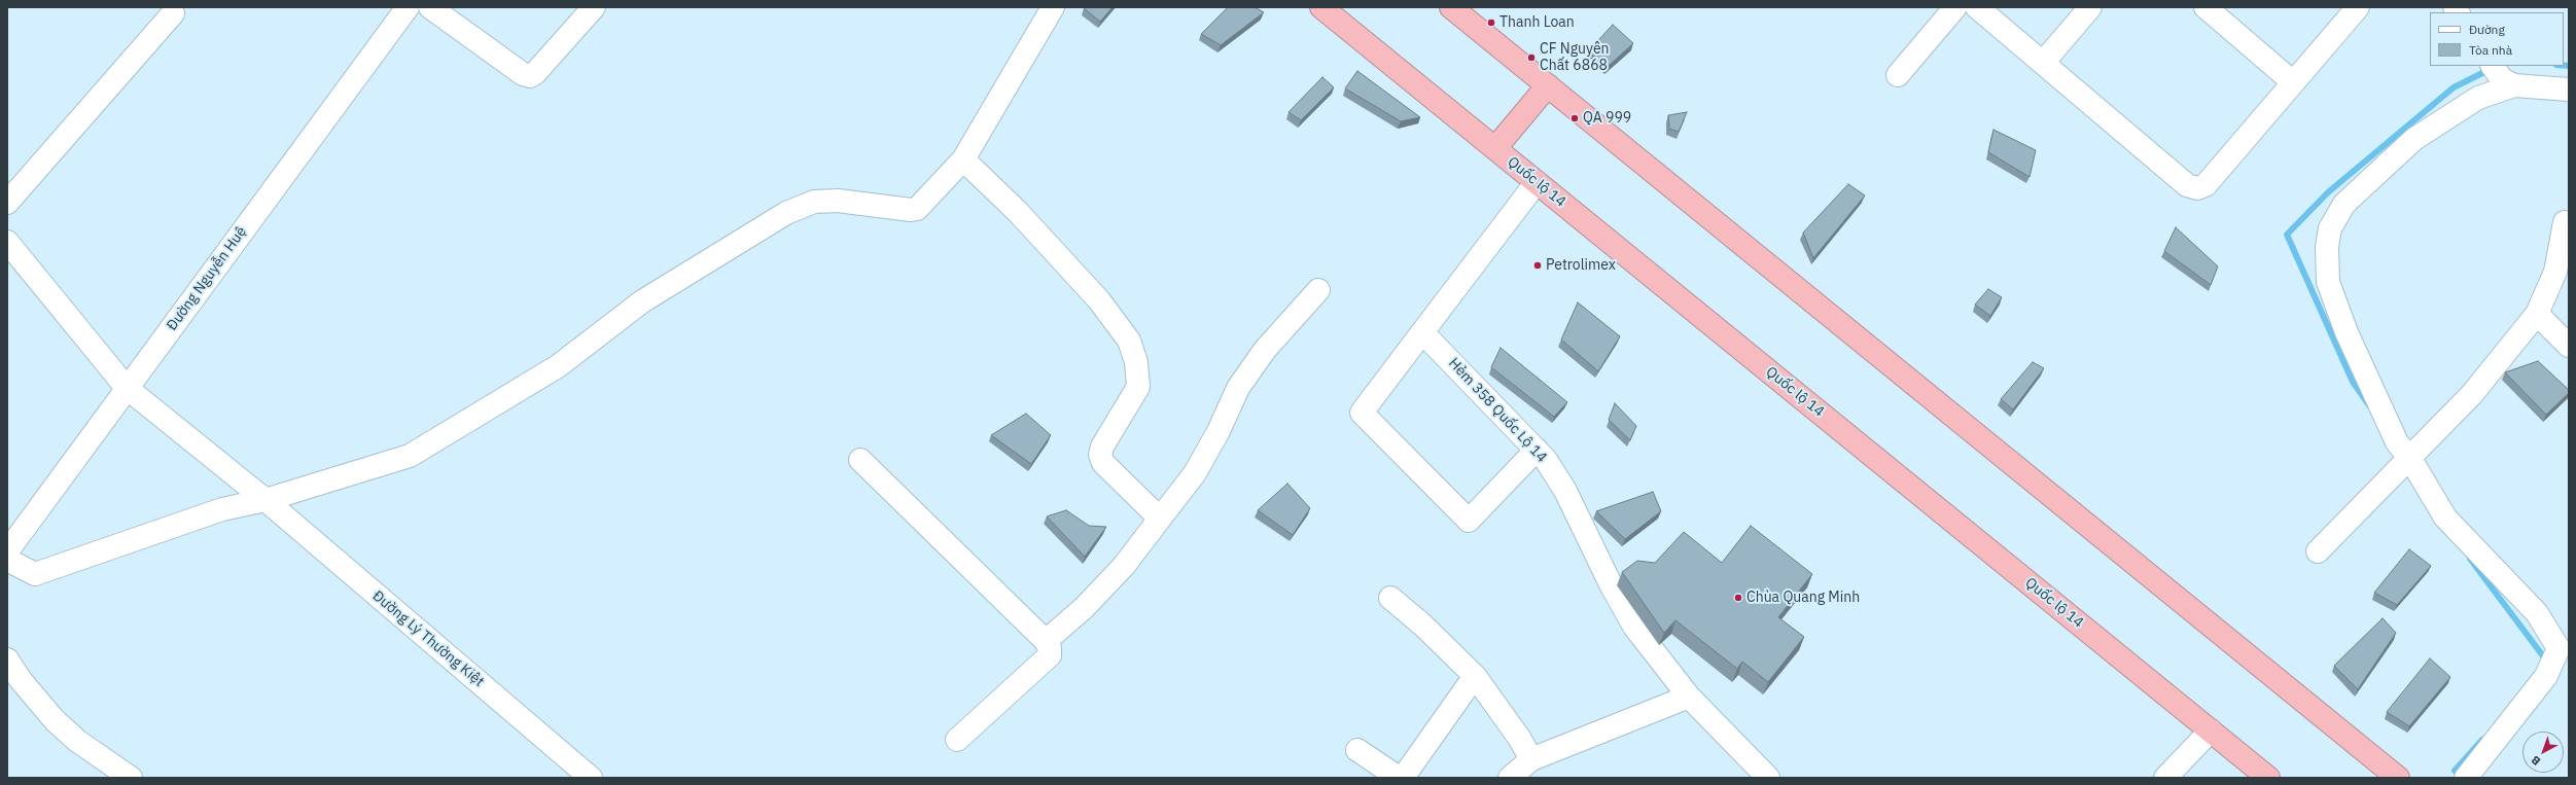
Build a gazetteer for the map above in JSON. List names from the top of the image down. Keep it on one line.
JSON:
{"streets":{"highway":["Quốc lộ 14"],"street":["Đường Nguyễn Huệ","Hẻm 358 Quốc Lộ 14","Đường Lý Thường Kiệt"]},"crossings":[["Đường Nguyễn Huệ","Đường Lý Thường Kiệt"]],"places":["Thanh Loan","CF Nguyên Chất 6868","QA 999","Petrolimex","Chùa Quang Minh"],"legend":["Đường","Tòa nhà"],"north":"bottom left"}
